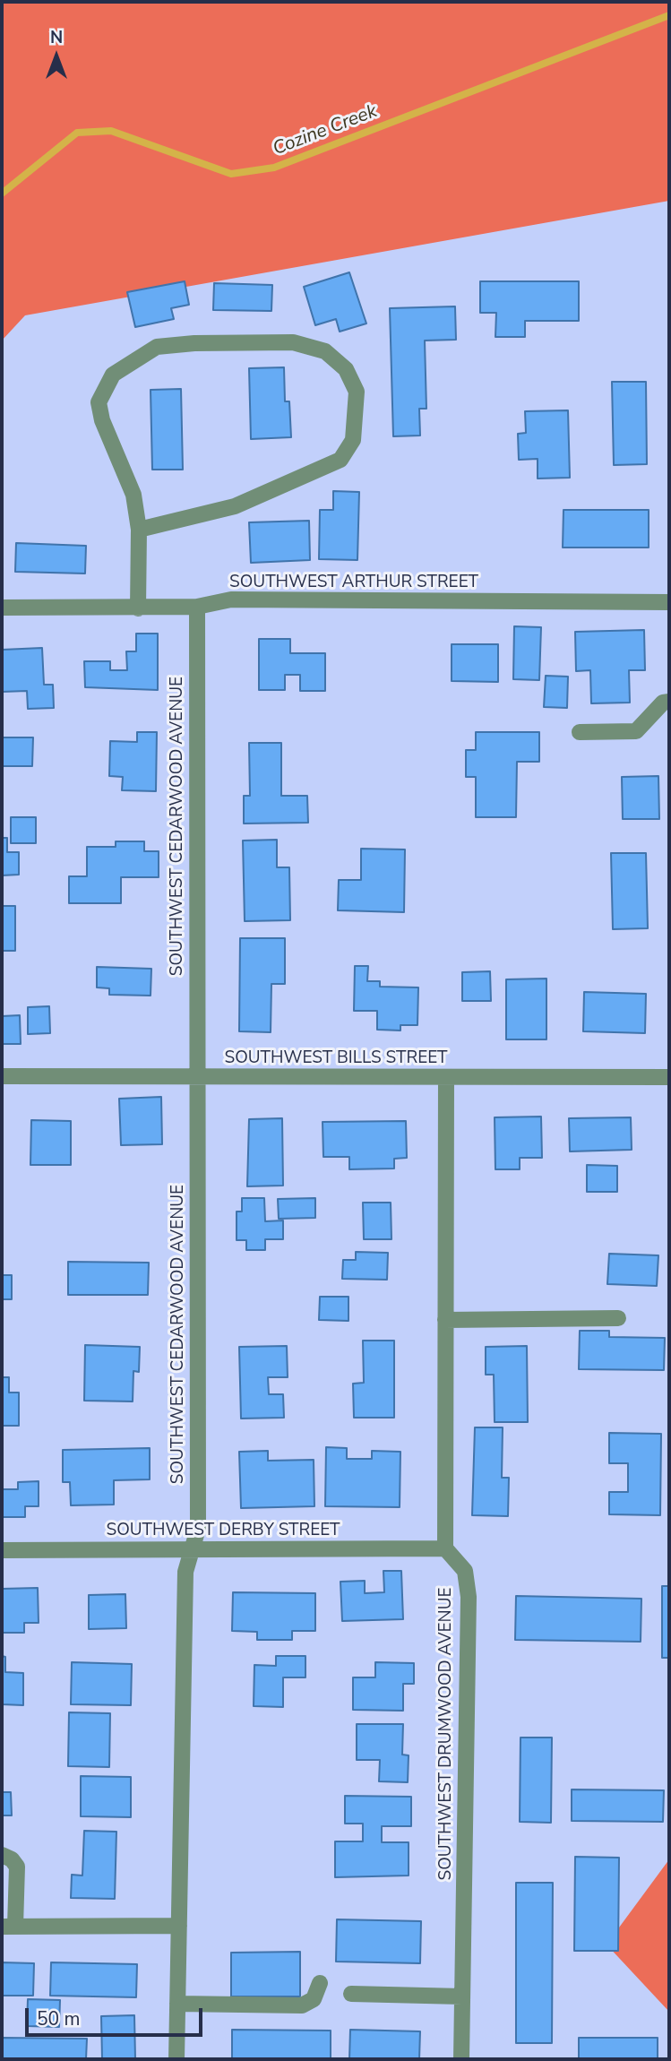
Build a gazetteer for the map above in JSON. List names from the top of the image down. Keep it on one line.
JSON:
{"streets":{"street":["SOUTHWEST ARTHUR STREET","SOUTHWEST CEDARWOOD AVENUE","SOUTHWEST BILLS STREET","SOUTHWEST DERBY STREET","SOUTHWEST DRUMWOOD AVENUE"]},"crossings":[["SOUTHWEST ARTHUR STREET","SOUTHWEST CEDARWOOD AVENUE"],["SOUTHWEST CEDARWOOD AVENUE","SOUTHWEST BILLS STREET"],["SOUTHWEST CEDARWOOD AVENUE","SOUTHWEST DERBY STREET"],["SOUTHWEST DERBY STREET","SOUTHWEST DRUMWOOD AVENUE"]],"water":["Cozine Creek"],"scale_bar":"50 m","north":"top"}
